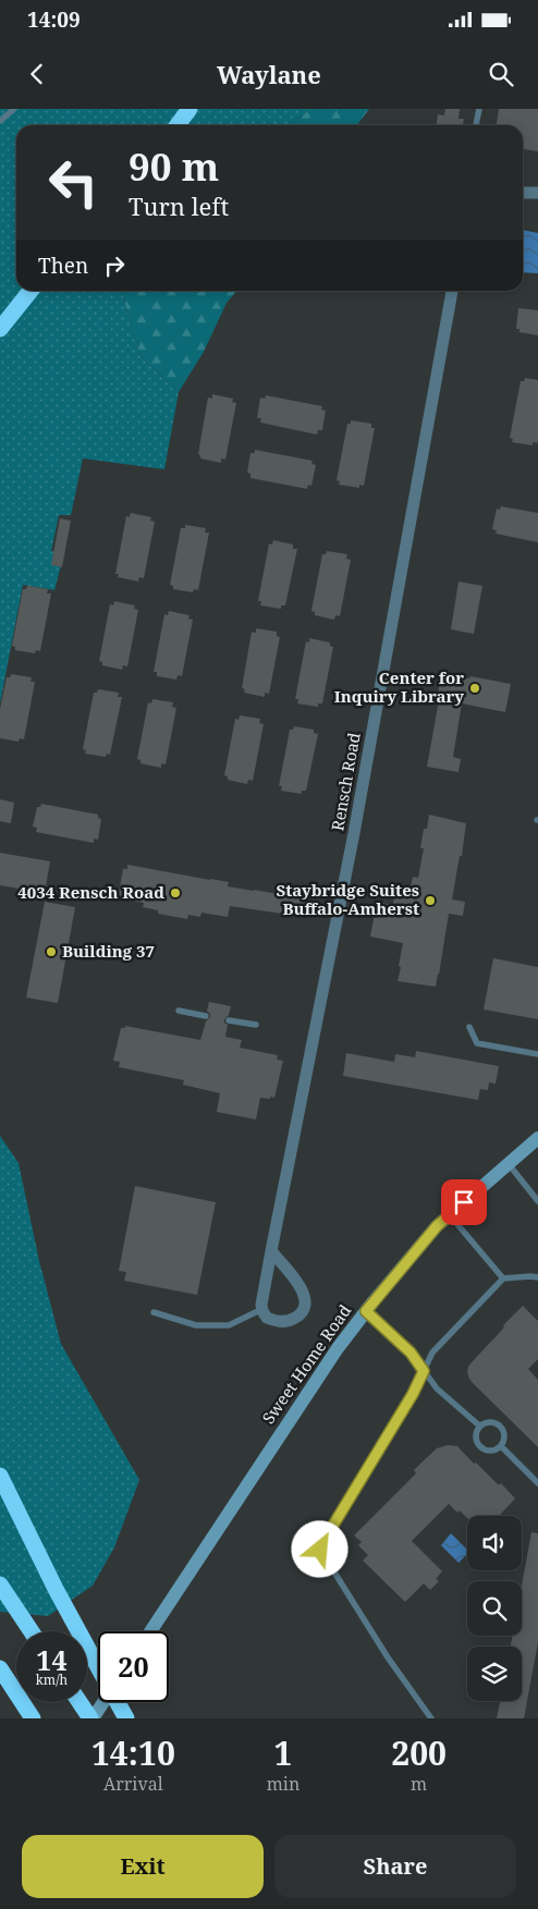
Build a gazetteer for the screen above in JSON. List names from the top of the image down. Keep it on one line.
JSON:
{"streets":{"main road":["Sweet Home Road"],"street":["Rensch Road"]},"places":["Center for Inquiry Library","4034 Rensch Road","Staybridge Suites Buffalo-Amherst","Building 37"],"page":{"status":"14:09","header":"Waylane","turn":["90 m","Turn left"],"then":"Then","speed":"14 km/h","limit":"20","eta":["14:10","Arrival","1","min","200","m"],"buttons":["Exit","Share"]}}
